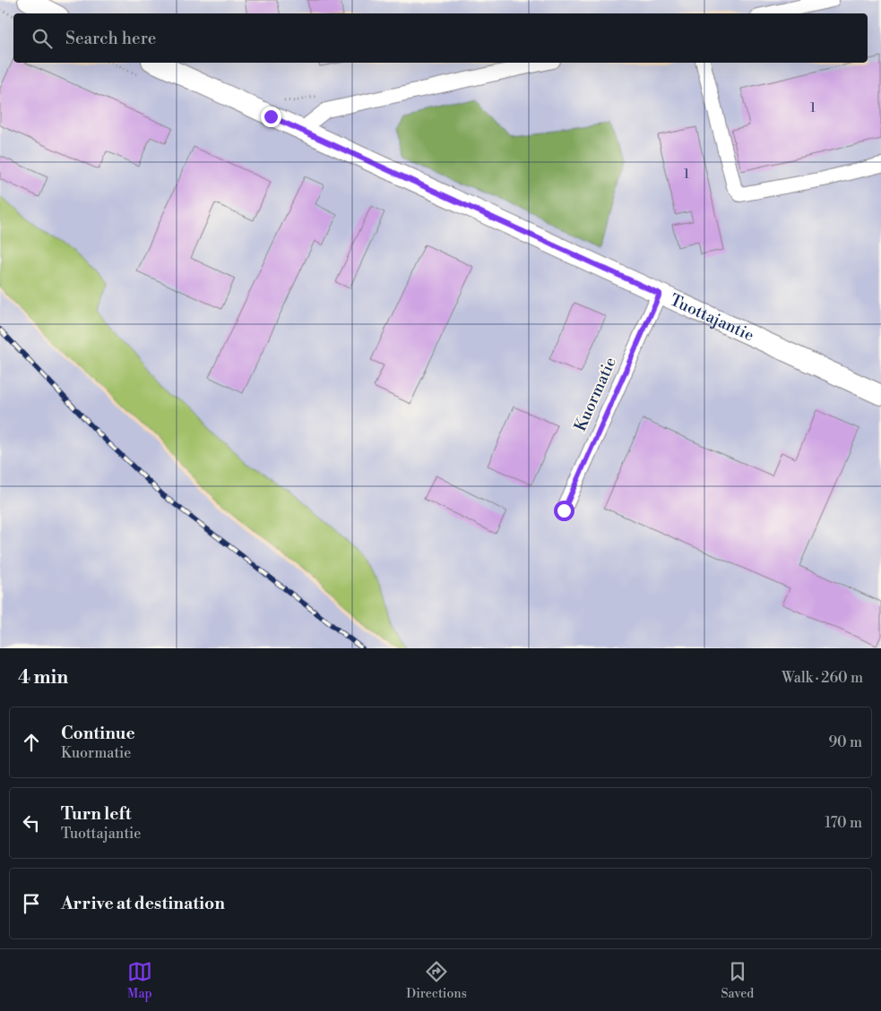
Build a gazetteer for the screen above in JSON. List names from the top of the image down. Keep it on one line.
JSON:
{"streets":{"street":["Tuottajantie","Kuormatie"]},"crossings":[["Tuottajantie","Kuormatie"]],"house_numbers":["1","1"],"page":{"search":"Search here","heading":["4 min","Walk · 260 m"],"list":[["Continue","Kuormatie","90 m"],["Turn left","Tuottajantie","170 m"],"Arrive at destination"],"nav":["Map","Directions","Saved"]}}
